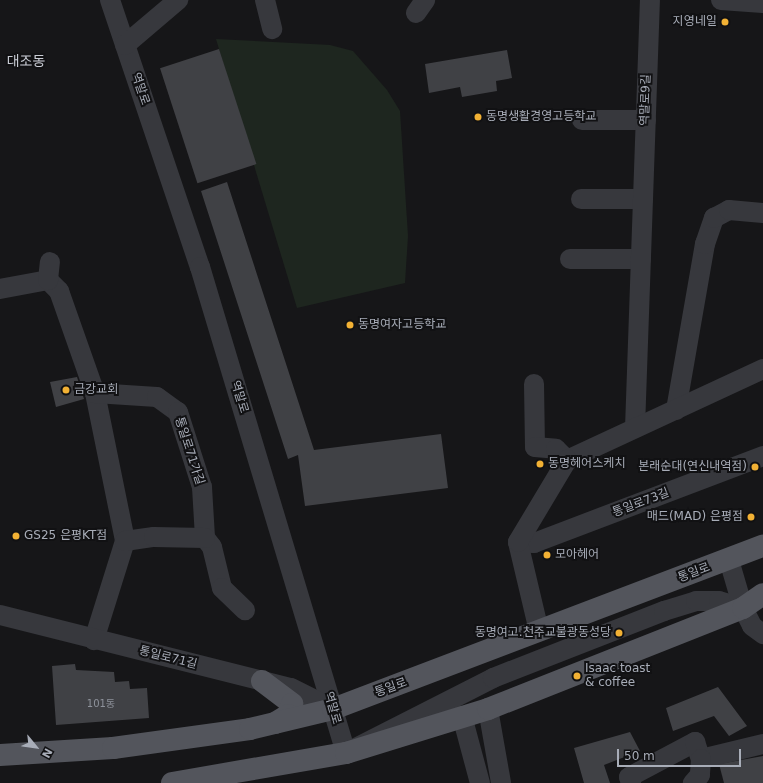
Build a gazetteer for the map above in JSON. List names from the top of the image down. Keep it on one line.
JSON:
{"streets":{"main road":["통일로"],"street":["역말로","역말로9길","통일로71가길","통일로73길","통일로71길"]},"crossings":[["역말로","통일로"],["역말로","통일로71길"],["통일로","통일로71길"]],"districts":["대조동"],"places":["지영네일","동명생활경영고등학교","동명여자고등학교","금강교회","동명헤어스케치","본래순대(연신내역점)","매드(MAD) 은평점","GS25 은평KT점","모아헤어","동명여고.천주교불광동성당","Isaac toast & coffee"],"house_numbers":["101동"],"scale_bar":"50 m","north":"bottom right"}
